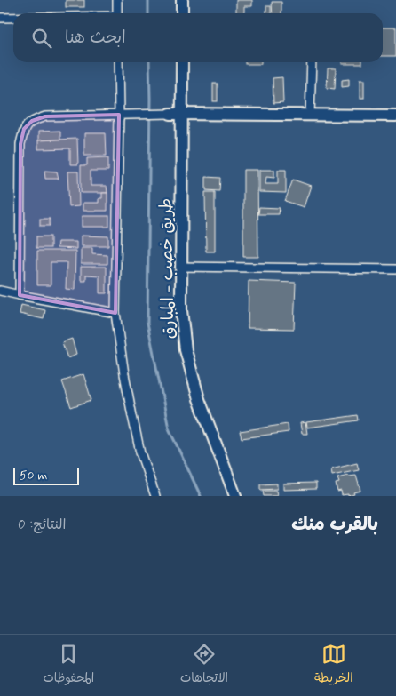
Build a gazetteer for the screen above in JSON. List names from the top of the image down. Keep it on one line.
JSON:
{"streets":{"main road":["طريق خصب - المبارق"]},"scale_bar":"50 m","page":{"search":"ابحث هنا","scale":"50 m","heading":["بالقرب منك","النتائج: 0"],"nav":["الخريطة","الاتجاهات","المحفوظات"]}}
